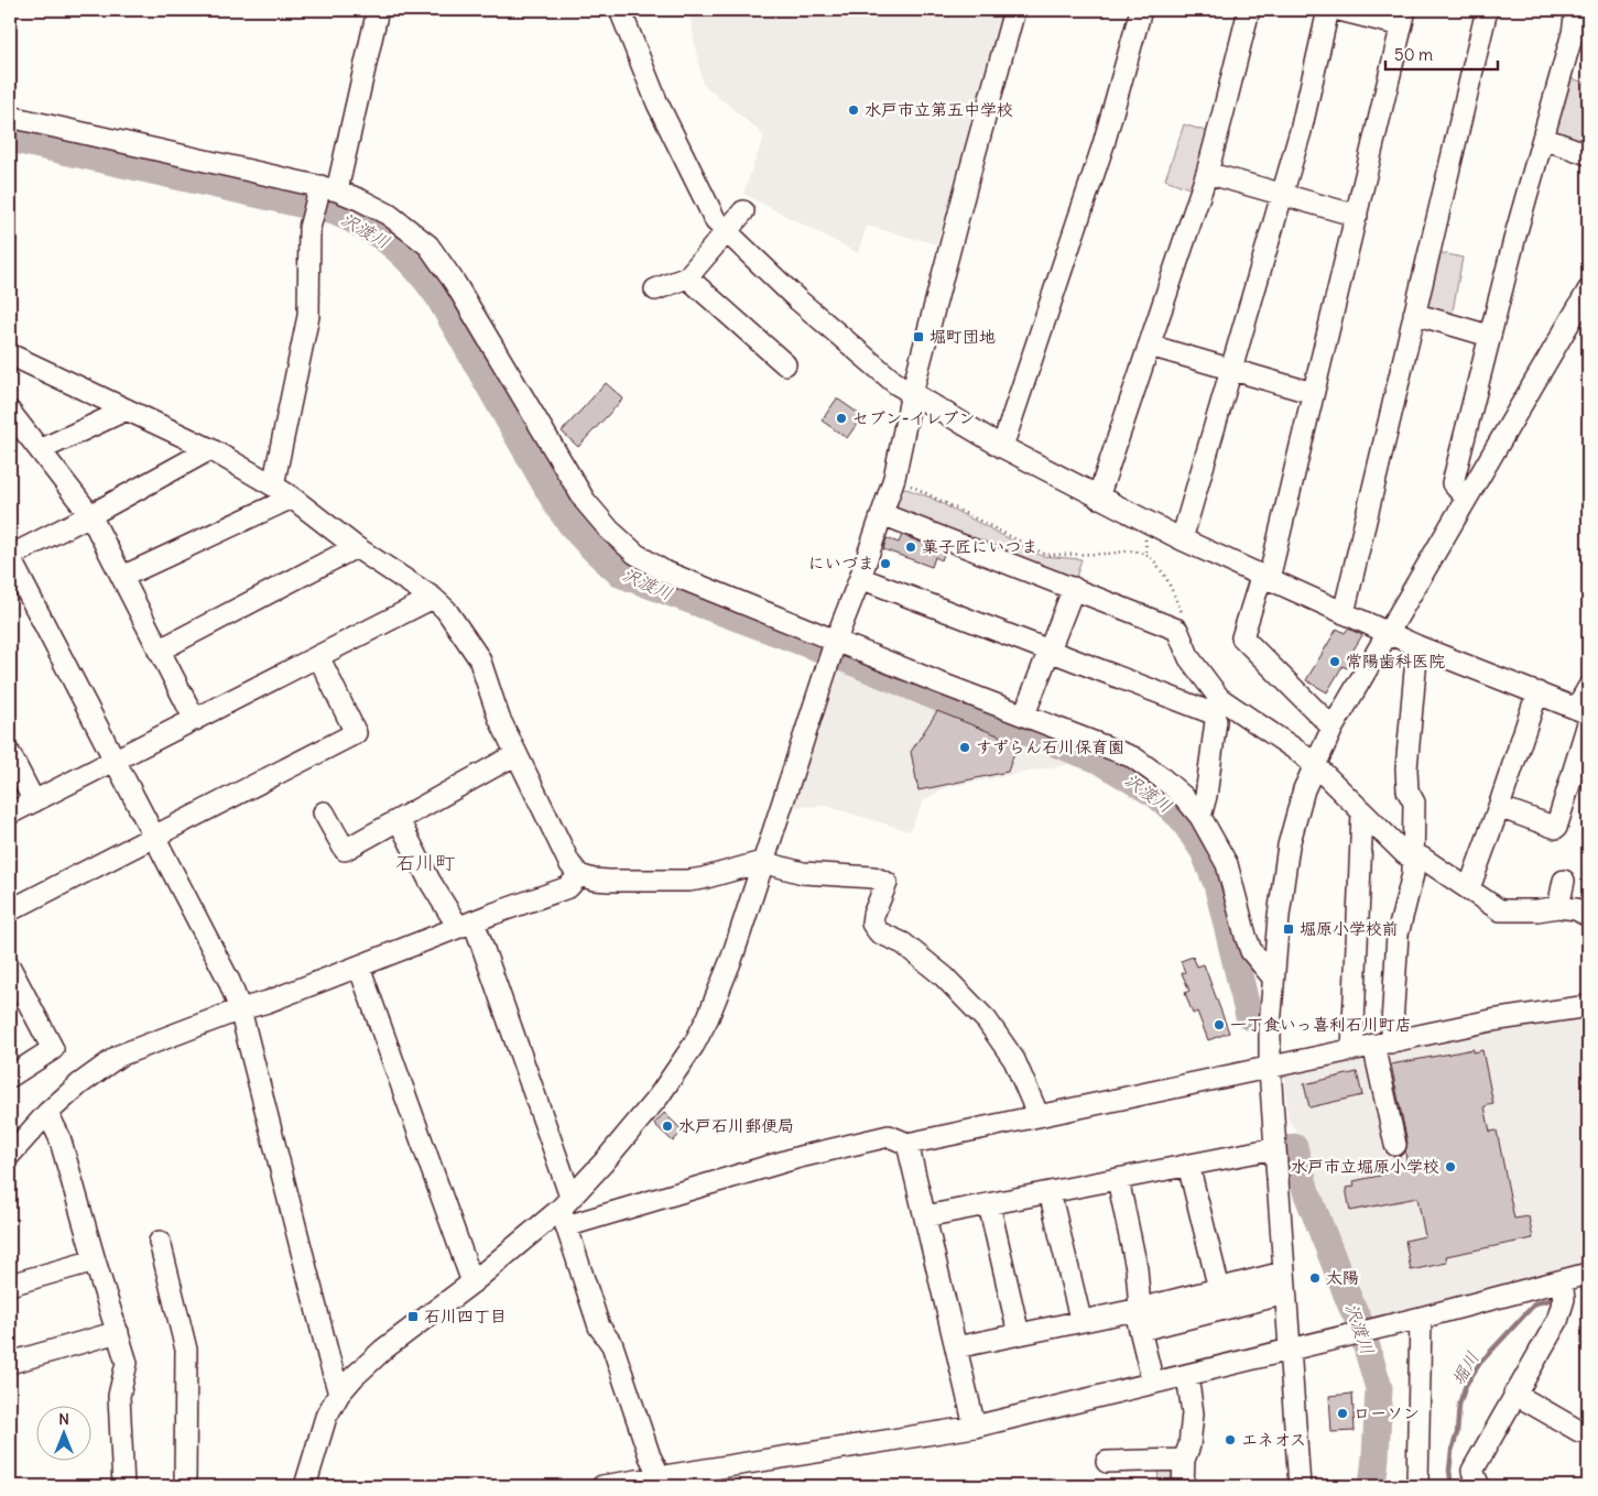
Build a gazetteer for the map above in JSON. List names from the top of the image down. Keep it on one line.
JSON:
{"districts":["石川町"],"water":["沢渡川","堀川"],"places":{"other":["水戸市立第五中学校","セブン-イレブン","菓子匠にいつま","にいづま","常陽歯科医院","すずらん石川保育園","一丁食いっ喜利石川町店","水戸石川郵便局","水戸市立堀原小学校","太陽","ローソン","エネオス"],"transit":["堀町団地","堀原小学校前","石川四丁目"]},"scale_bar":"50 m","north":"top"}
